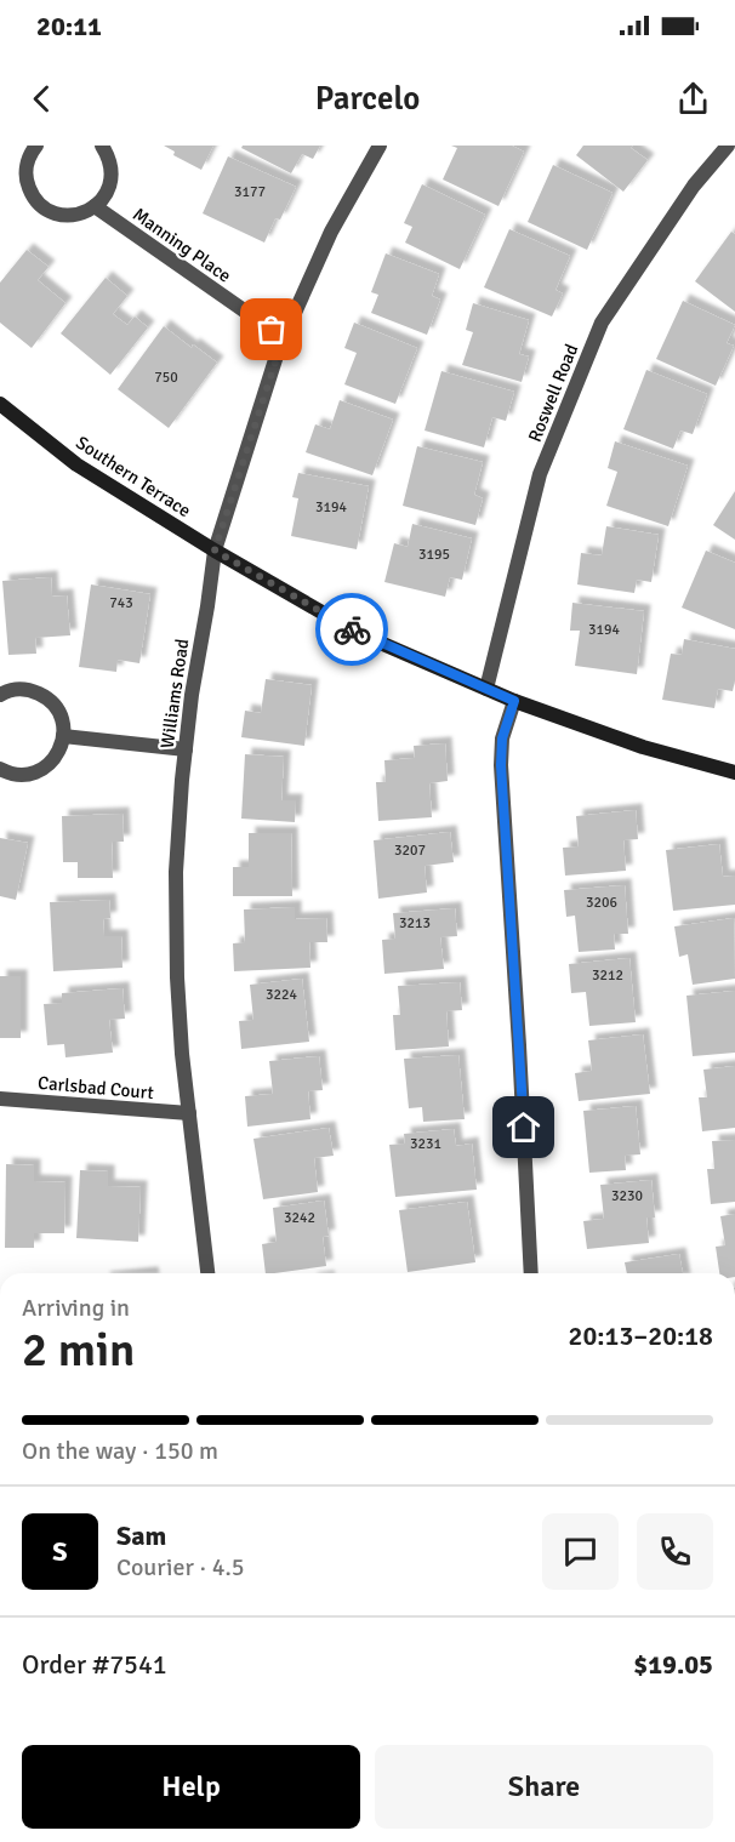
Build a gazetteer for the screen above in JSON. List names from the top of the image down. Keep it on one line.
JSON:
{"streets":{"street":["Manning Place","Roswell Road","Southern Terrace","Williams Road","Carlsbad Court"]},"crossings":[["Manning Place","Williams Road"],["Roswell Road","Southern Terrace"],["Southern Terrace","Williams Road"],["Williams Road","Carlsbad Court"]],"house_numbers":["3177","750","3194","3195","743","3194","3207","3206","3213","3212","3224","3231","3230","3242"],"page":{"status":"20:11","header":"Parcelo","heading":["2 min","Arriving in","20:13–20:18"],"panel":["Sam","Courier · 4.5","Order #7541","$19.05"],"bar":"On the way · 150 m","round":"S","buttons":["Help","Share"]}}
